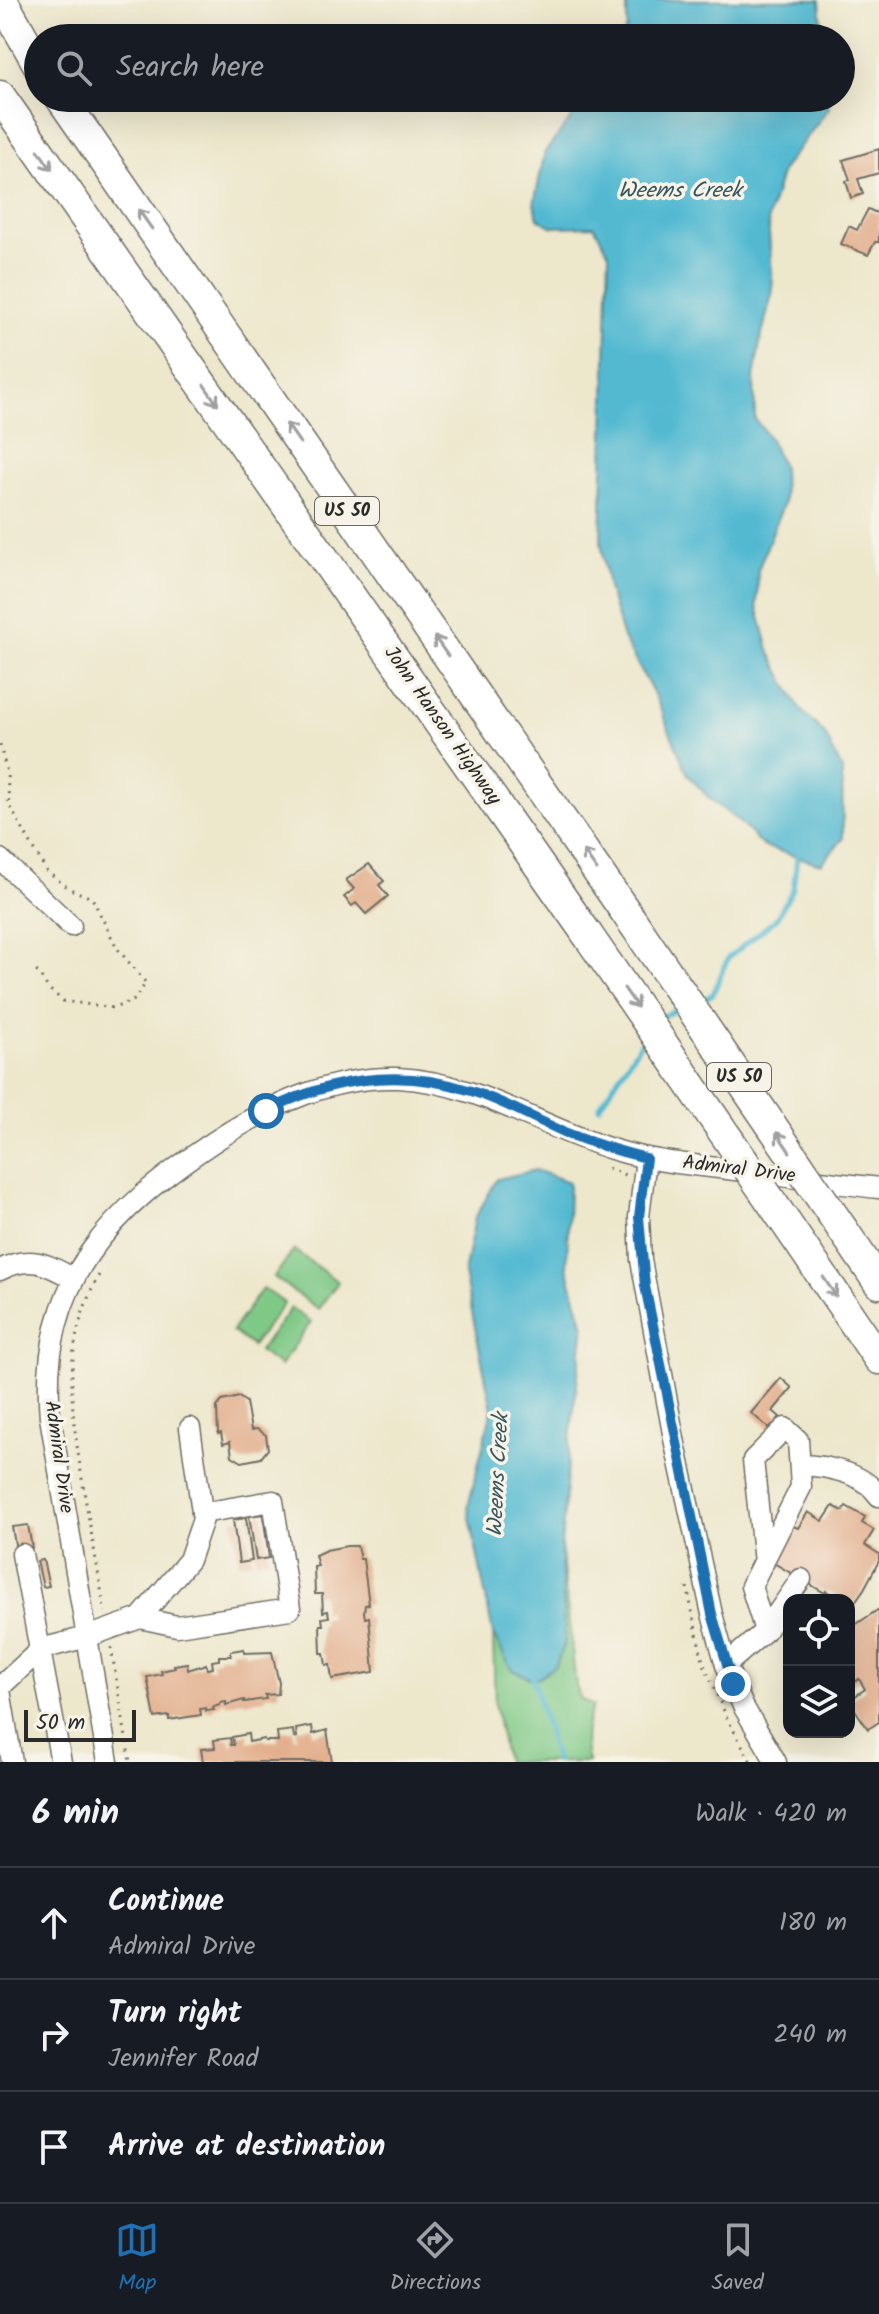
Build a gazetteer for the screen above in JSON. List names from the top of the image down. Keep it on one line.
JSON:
{"streets":{"highway":["US 50","John Hanson Highway"],"street":["Admiral Drive"]},"water":["Weems Creek"],"scale_bar":"50 m","page":{"search":"Search here","scale":"50 m","heading":["6 min","Walk · 420 m"],"list":[["Continue","Admiral Drive","180 m"],["Turn right","Jennifer Road","240 m"],"Arrive at destination"],"nav":["Map","Directions","Saved"]}}
